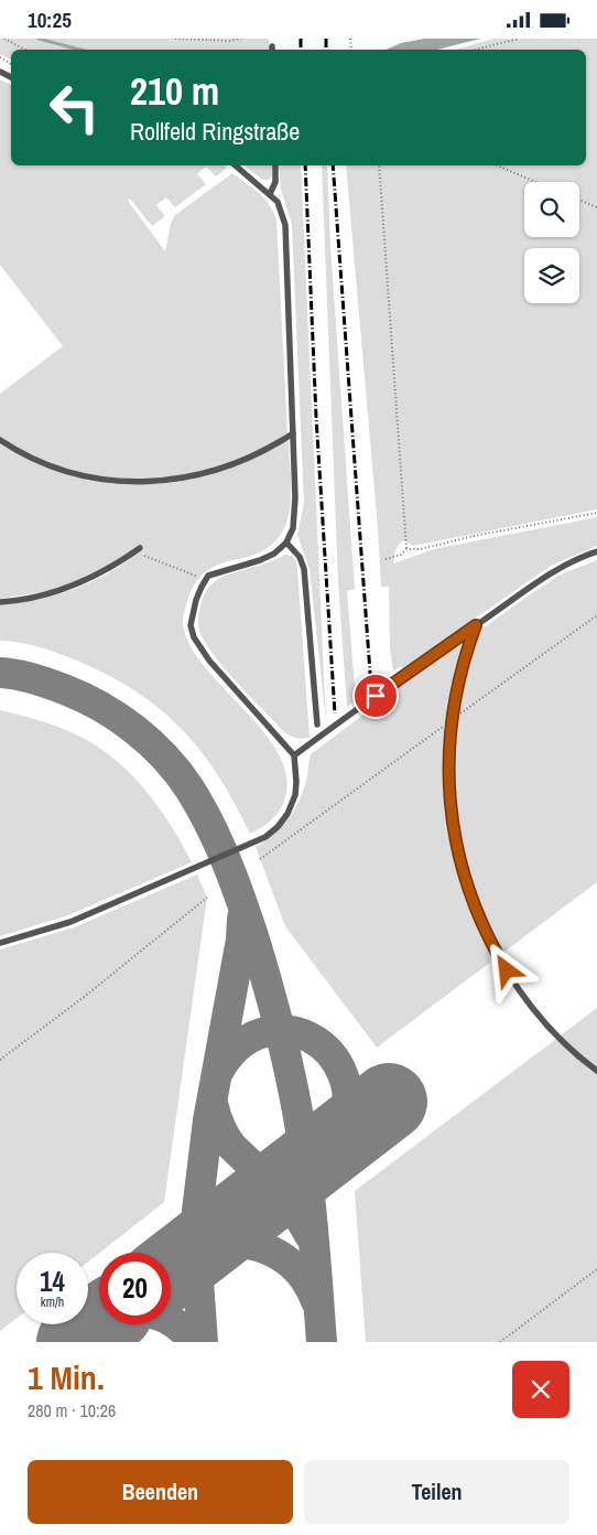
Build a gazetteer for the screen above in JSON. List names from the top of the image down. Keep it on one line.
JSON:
{"page":{"status":"10:25","turn":["210 m","Rollfeld Ringstraße"],"speed":"14 km/h","limit":"20","heading":["1 Min.","280 m · 10:26"],"buttons":["Beenden","Teilen"]}}
